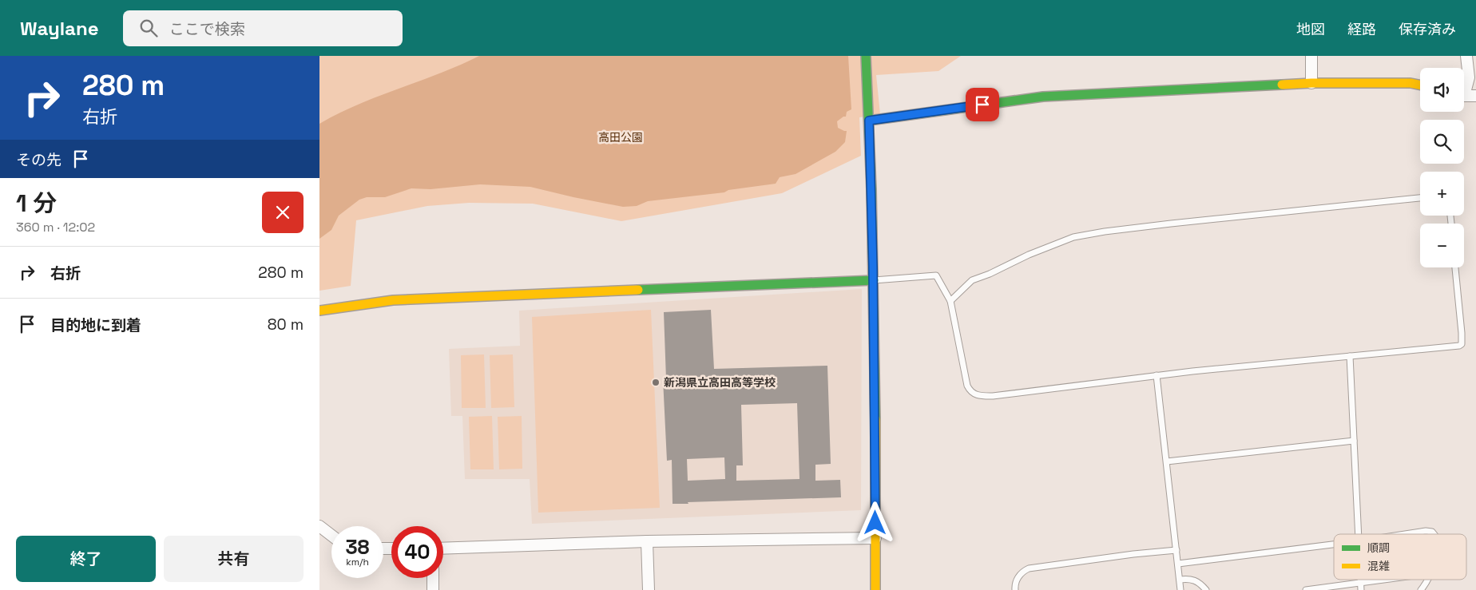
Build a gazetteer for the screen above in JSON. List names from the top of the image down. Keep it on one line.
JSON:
{"parks":["高田公園"],"places":["新潟県立高田高等学校"],"legend":["順調","混雑"],"page":{"header":"Waylane","search":"ここで検索","nav":["地図","経路","保存済み"],"turn":["280 m","右折"],"map_buttons":["+","−"],"then":"その先","heading":["1 分","360 m · 12:02"],"list":[{"name":"右折","value":"280 m"},{"name":"目的地に到着","value":"80 m"}],"speed":"38 km/h","limit":"40","buttons":["終了","共有"]}}
